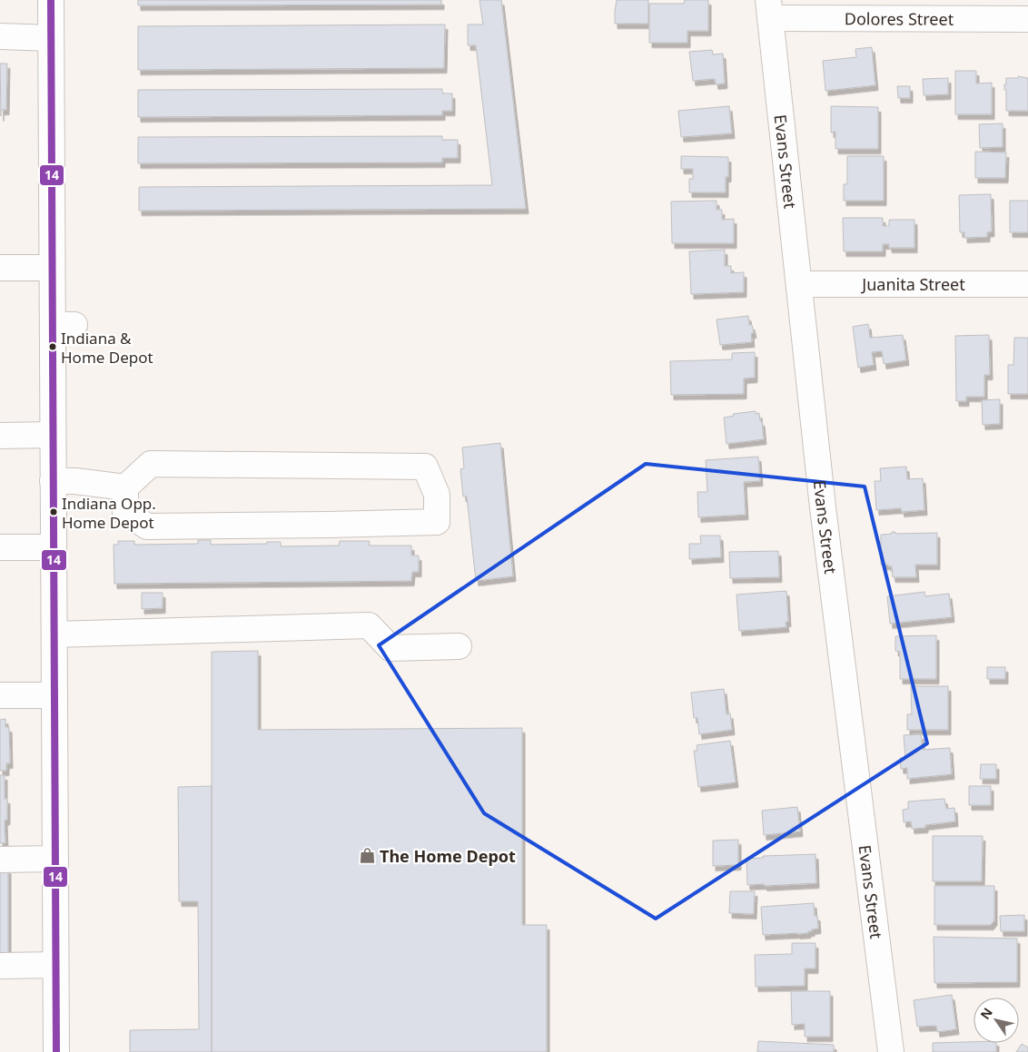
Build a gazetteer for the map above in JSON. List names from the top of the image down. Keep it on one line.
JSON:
{"streets":{"street":["Dolores Street","Evans Street","Juanita Street"]},"crossings":[["Dolores Street","Evans Street"],["Evans Street","Juanita Street"]],"places":{"other":["Indiana & Home Depot","Indiana Opp. Home Depot"],"shop":["The Home Depot"]},"lines":["transit line 14"],"north":"top left"}
